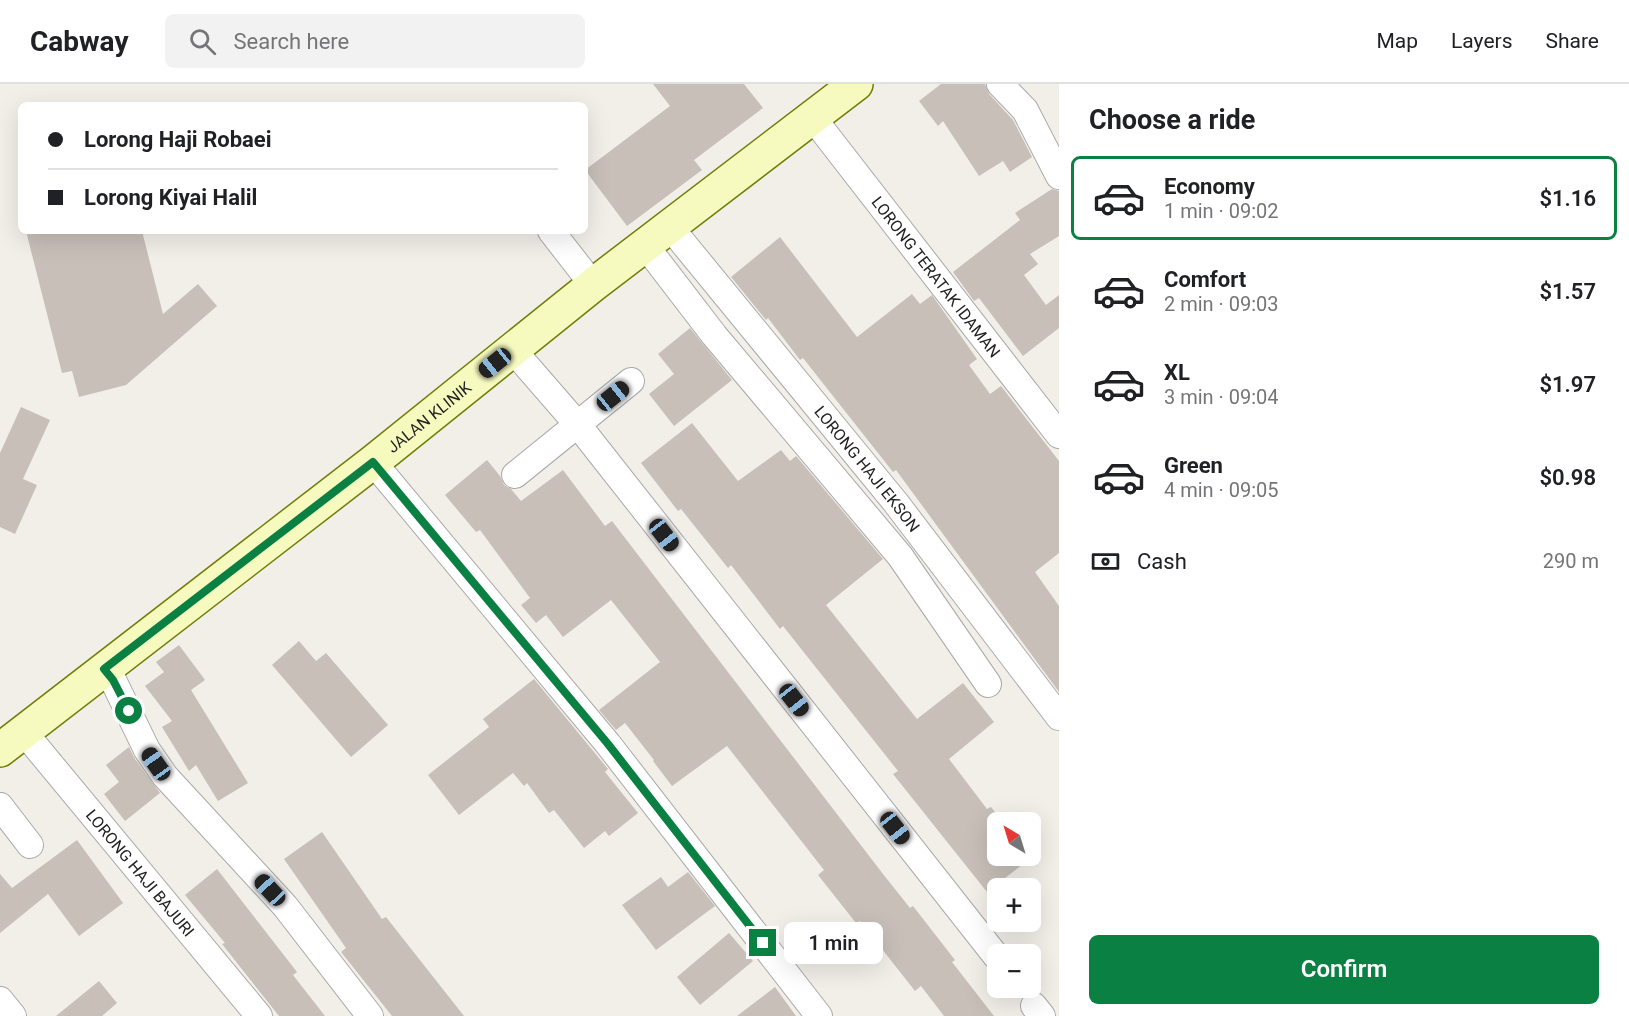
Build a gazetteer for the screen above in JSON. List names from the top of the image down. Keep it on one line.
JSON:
{"streets":{"street":["LORONG TERATAK IDAMAN","JALAN KLINIK","LORONG HAJI EKSON","LORONG HAJI BAJURI"]},"crossings":[["LORONG TERATAK IDAMAN","JALAN KLINIK"],["JALAN KLINIK","LORONG HAJI EKSON"],["JALAN KLINIK","LORONG HAJI BAJURI"]],"north":"top left","page":{"header":"Cabway","search":"Search here","nav":["Map","Layers","Share"],"heading":"Choose a ride","banner":["Lorong Haji Robaei","Lorong Kiyai Halil"],"list":[{"name":"Economy","note":"1 min · 09:02","value":"$1.16"},{"name":"Comfort","note":"2 min · 09:03","value":"$1.57"},{"name":"XL","note":"3 min · 09:04","value":"$1.97"},{"name":"Green","note":"4 min · 09:05","value":"$0.98"}],"pay":["Cash","290 m"],"map_buttons":["+","−"],"bubble":"1 min","buttons":"Confirm"}}
